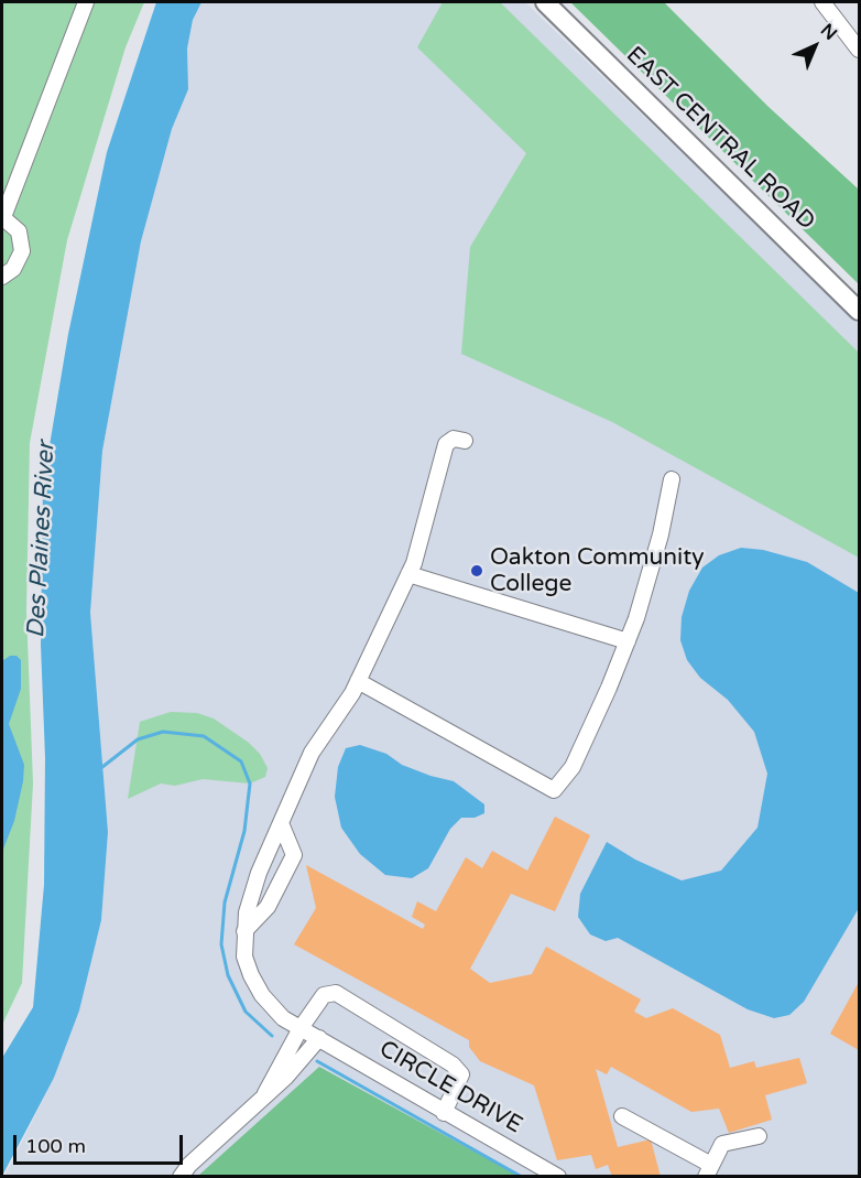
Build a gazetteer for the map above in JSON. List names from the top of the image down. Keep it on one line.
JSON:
{"streets":{"main road":["EAST CENTRAL ROAD"],"street":["CIRCLE DRIVE"]},"water":["Des Plaines River"],"places":["Oakton Community College"],"scale_bar":"100 m","north":"top right"}
